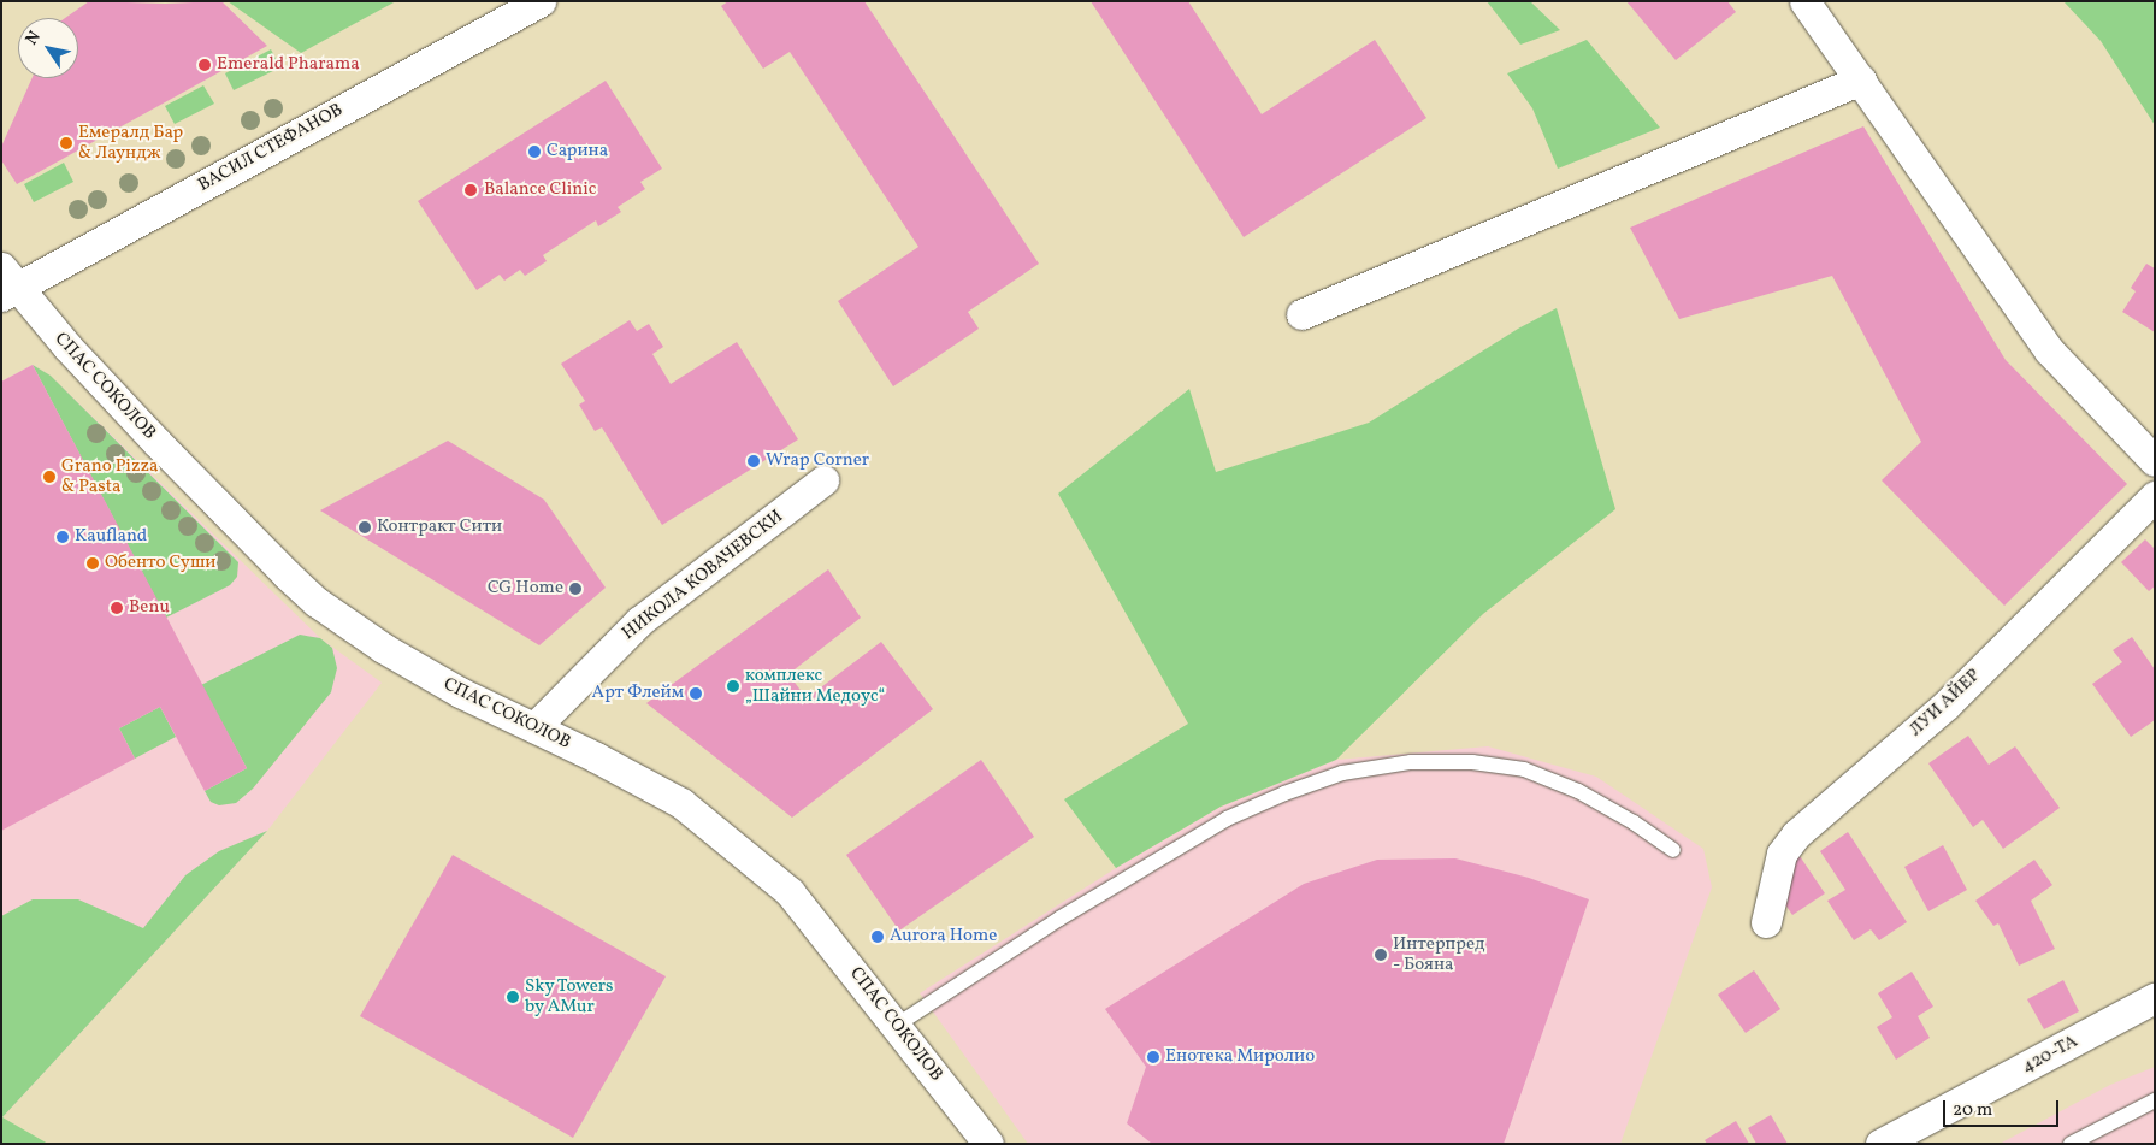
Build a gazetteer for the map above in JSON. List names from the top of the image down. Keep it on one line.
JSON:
{"streets":{"street":["ВАСИЛ СТЕФАНОВ","СПАС СОКОЛОВ","НИКОЛА КОВАЧЕВСКИ","ЛУИ АЙЕР","420-ТА"]},"crossings":[["ВАСИЛ СТЕФАНОВ","СПАС СОКОЛОВ"],["СПАС СОКОЛОВ","НИКОЛА КОВАЧЕВСКИ"]],"places":["Emerald Pharama","Емералд Бар & Лаундж","Сарина","Balance Clinic","Wrap Corner","Grano Pizza & Pasta","Контракт Сити","Kaufland","Обенто Суши","CG Home","Benu","комплекс „Шайни Медоус“","Арт Флейм","Aurora Home","Интерпред - Бояна","Sky Towers by AMur","Енотека Миролио"],"scale_bar":"20 m","north":"top left"}
